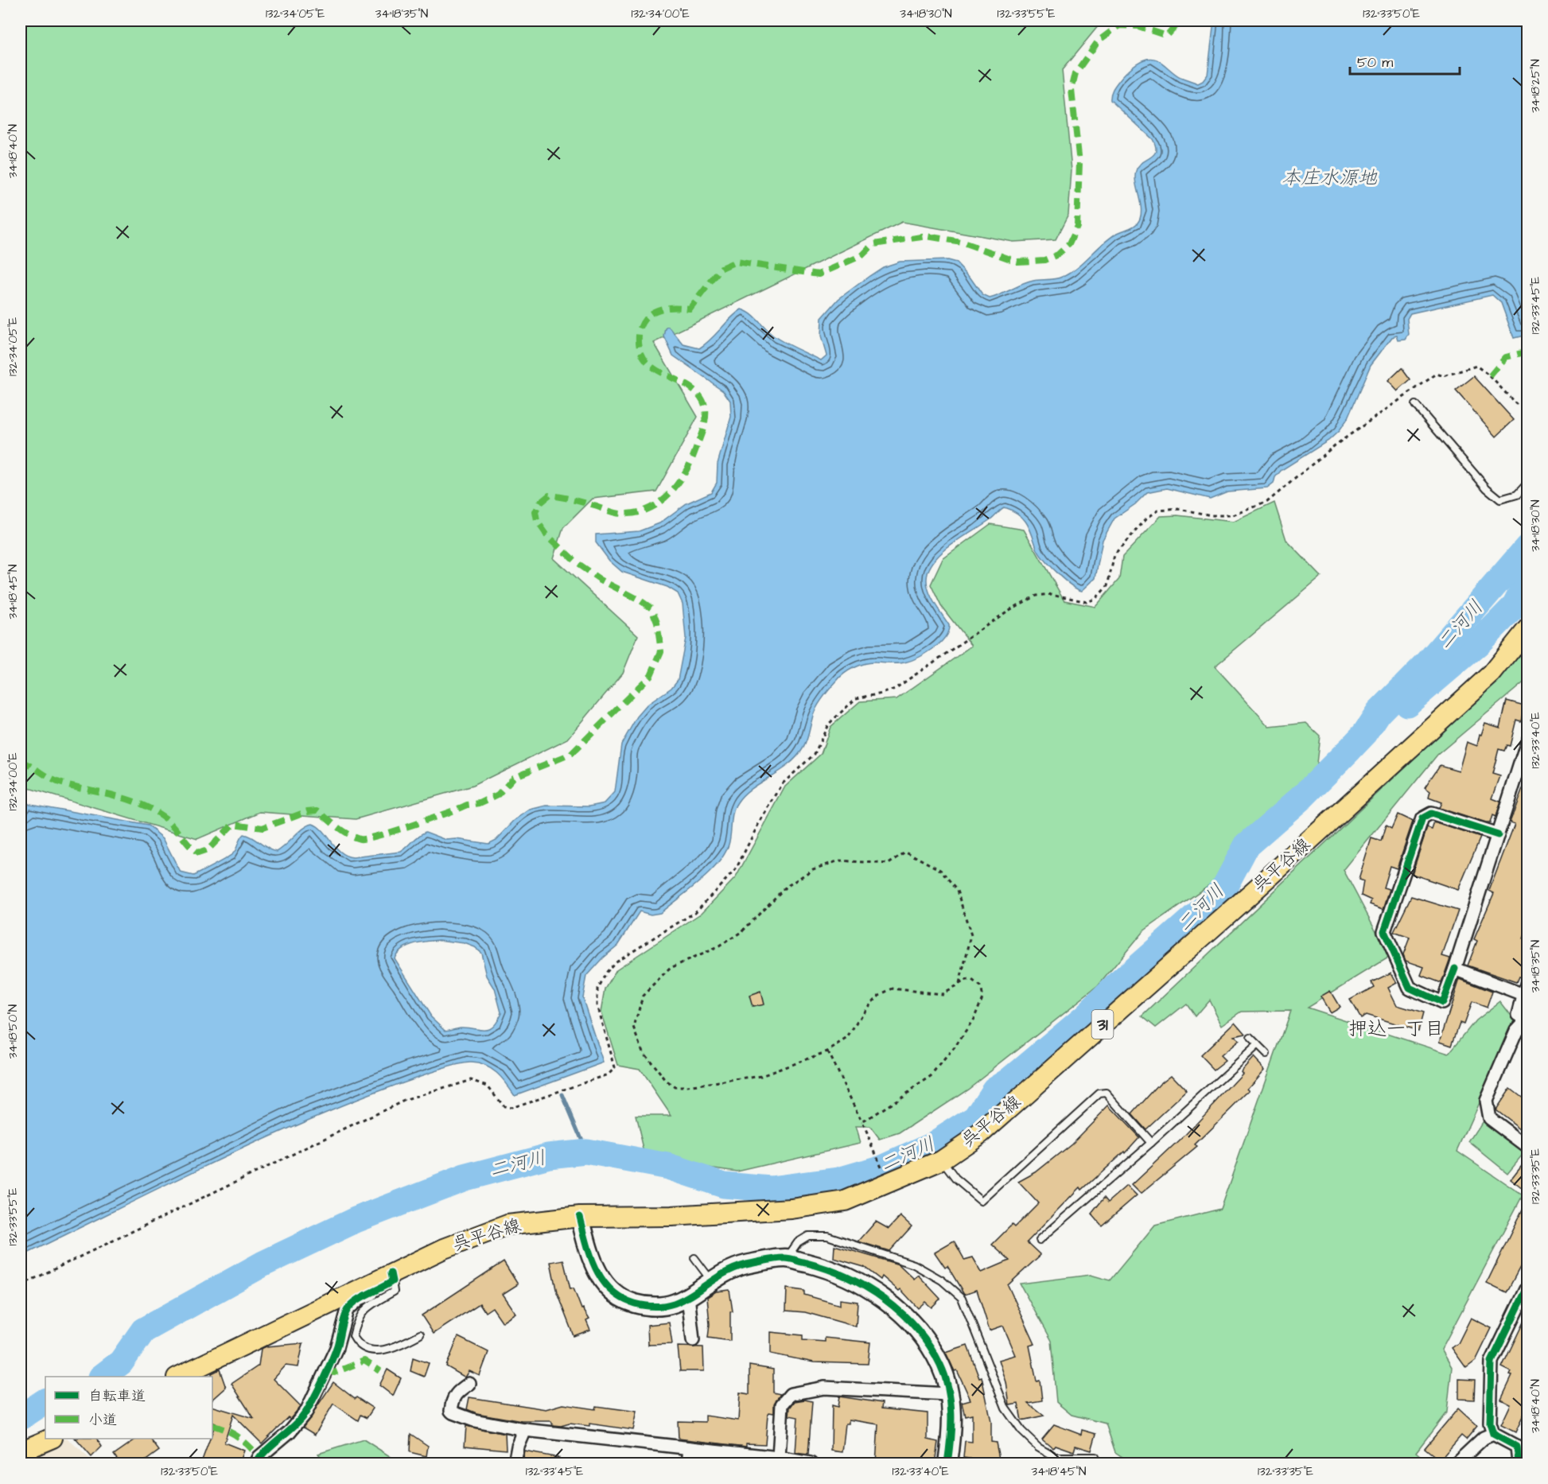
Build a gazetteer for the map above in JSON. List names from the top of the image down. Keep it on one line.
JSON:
{"streets":{"main road":["呉平谷線","31"]},"districts":["押込一丁目"],"water":["本庄水源地","二河川"],"legend":["自転車道","小道"],"scale_bar":"50 m","coordinates":["132°34'05\"E","34°18'35\"N","132°34'00\"E","34°18'30\"N","132°33'55\"E","132°33'50\"E","34°18'25\"N","34°18'40\"N","132°33'45\"E","34°18'45\"N","132°33'40\"E","34°18'50\"N","132°33'35\"E"]}
